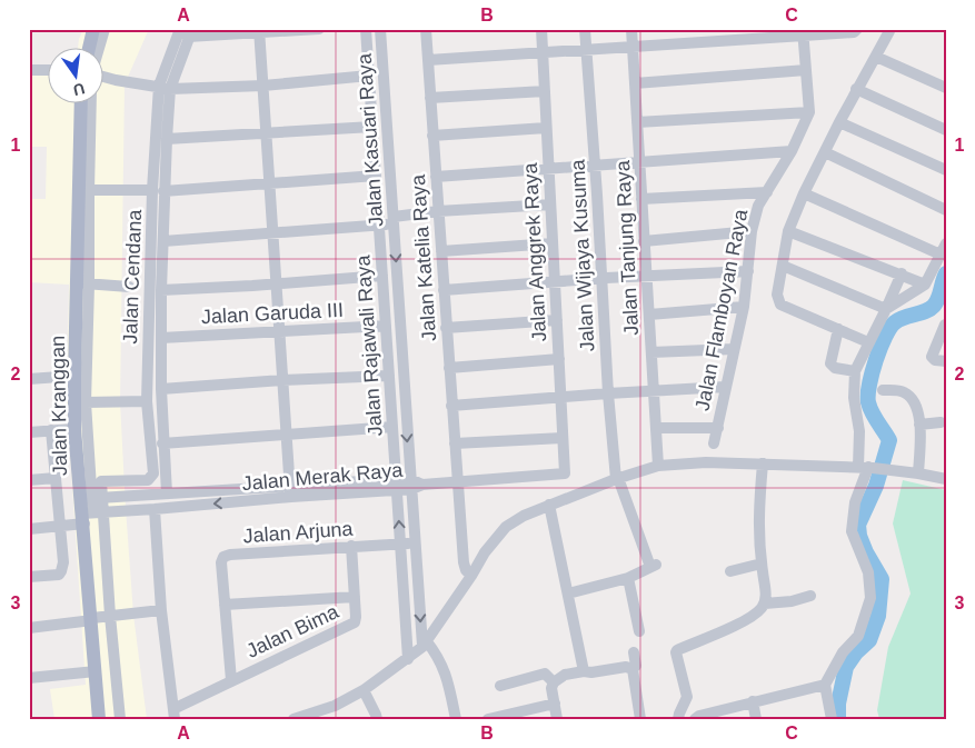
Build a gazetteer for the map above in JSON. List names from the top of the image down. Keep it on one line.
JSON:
{"streets":{"main road":["Jalan Kranggan"],"street":["Jalan Kasuari Raya","Jalan Tanjung Raya","Jalan Anggrek Raya","Jalan Wijaya Kusuma","Jalan Katelia Raya","Jalan Cendana","Jalan Flamboyan Raya","Jalan Garuda III","Jalan Rajawali Raya","Jalan Merak Raya","Jalan Arjuna","Jalan Bima"]},"crossings":[["Jalan Kasuari Raya","Jalan Merak Raya"],["Jalan Kasuari Raya","Jalan Arjuna"],["Jalan Anggrek Raya","Jalan Katelia Raya"],["Jalan Anggrek Raya","Jalan Merak Raya"],["Jalan Katelia Raya","Jalan Merak Raya"],["Jalan Cendana","Jalan Kranggan"],["Jalan Cendana","Jalan Merak Raya"],["Jalan Garuda III","Jalan Rajawali Raya"],["Jalan Rajawali Raya","Jalan Merak Raya"],["Jalan Rajawali Raya","Jalan Arjuna"],["Jalan Kranggan","Jalan Merak Raya"],["Jalan Arjuna","Jalan Bima"]],"one_way":["Jalan Kasuari Raya"],"north":"bottom","grid":{"columns":["A","B","C"],"rows":["1","2","3"]}}
